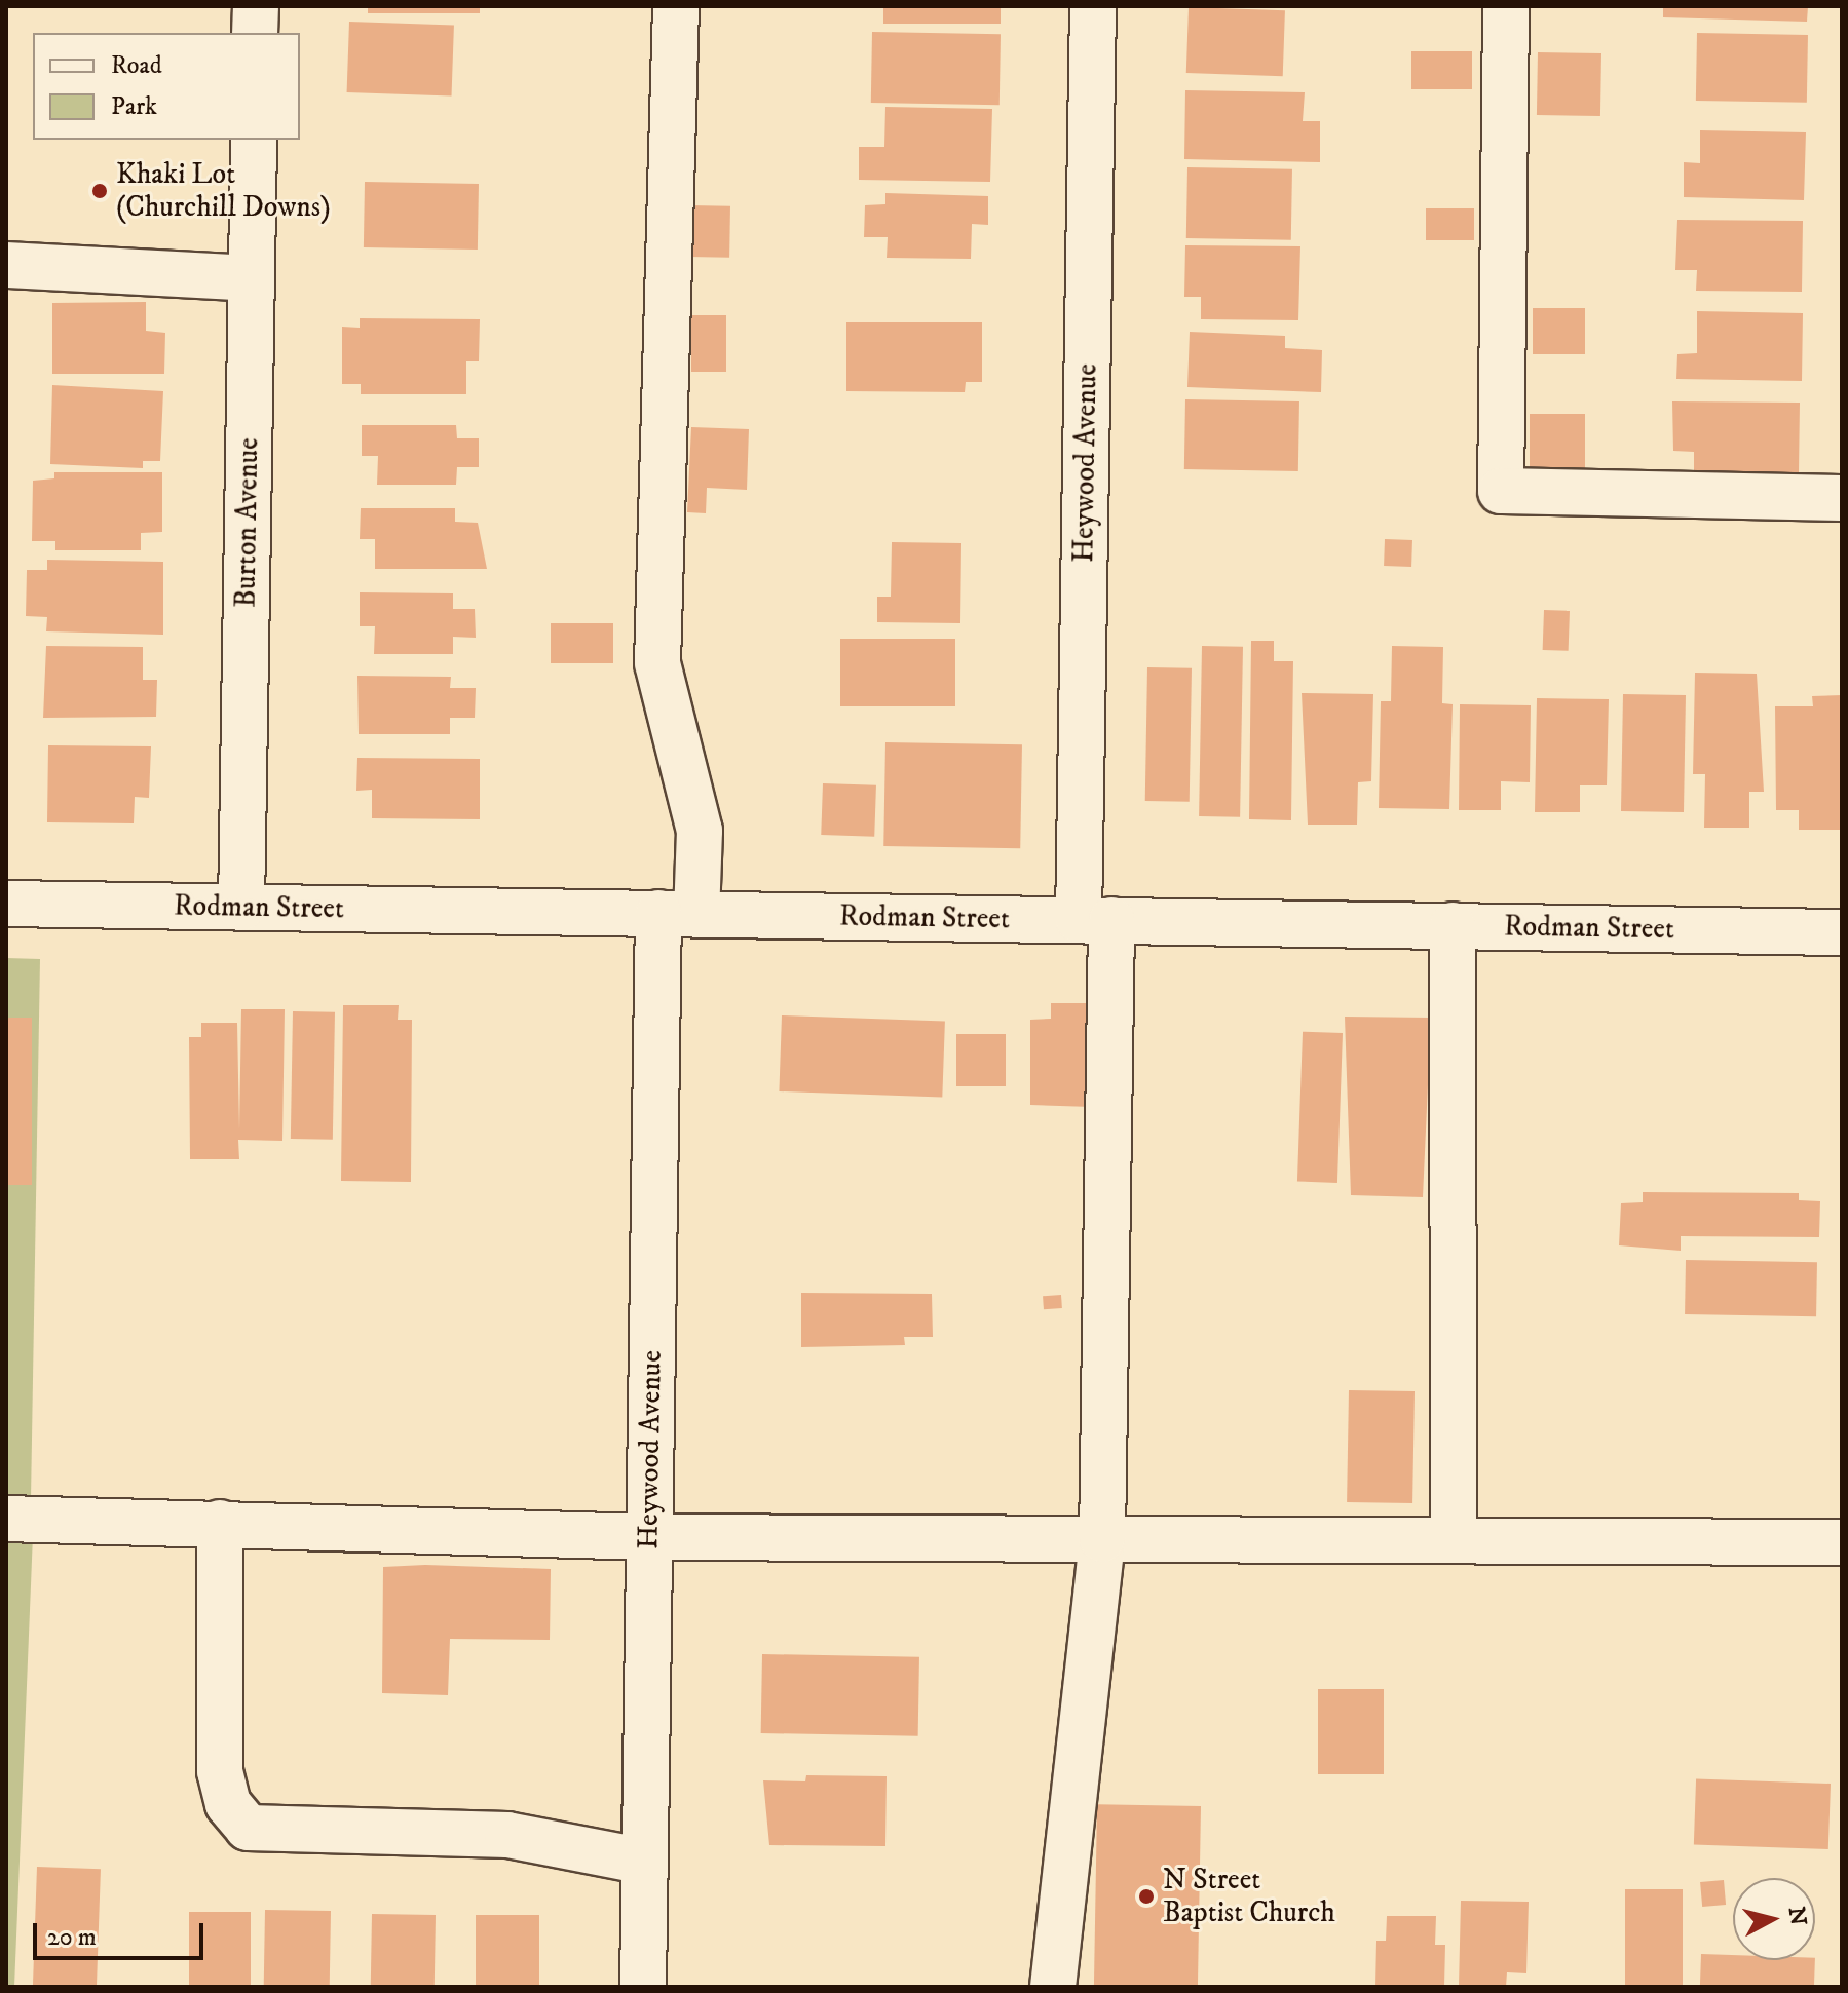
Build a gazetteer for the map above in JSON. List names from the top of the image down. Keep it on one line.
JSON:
{"streets":{"street":["Heywood Avenue","Burton Avenue","Rodman Street"]},"crossings":[["Heywood Avenue","Rodman Street"],["Burton Avenue","Rodman Street"]],"places":["Khaki Lot (Churchill Downs)","N Street Baptist Church"],"legend":["Road","Park"],"scale_bar":"20 m","north":"right"}
